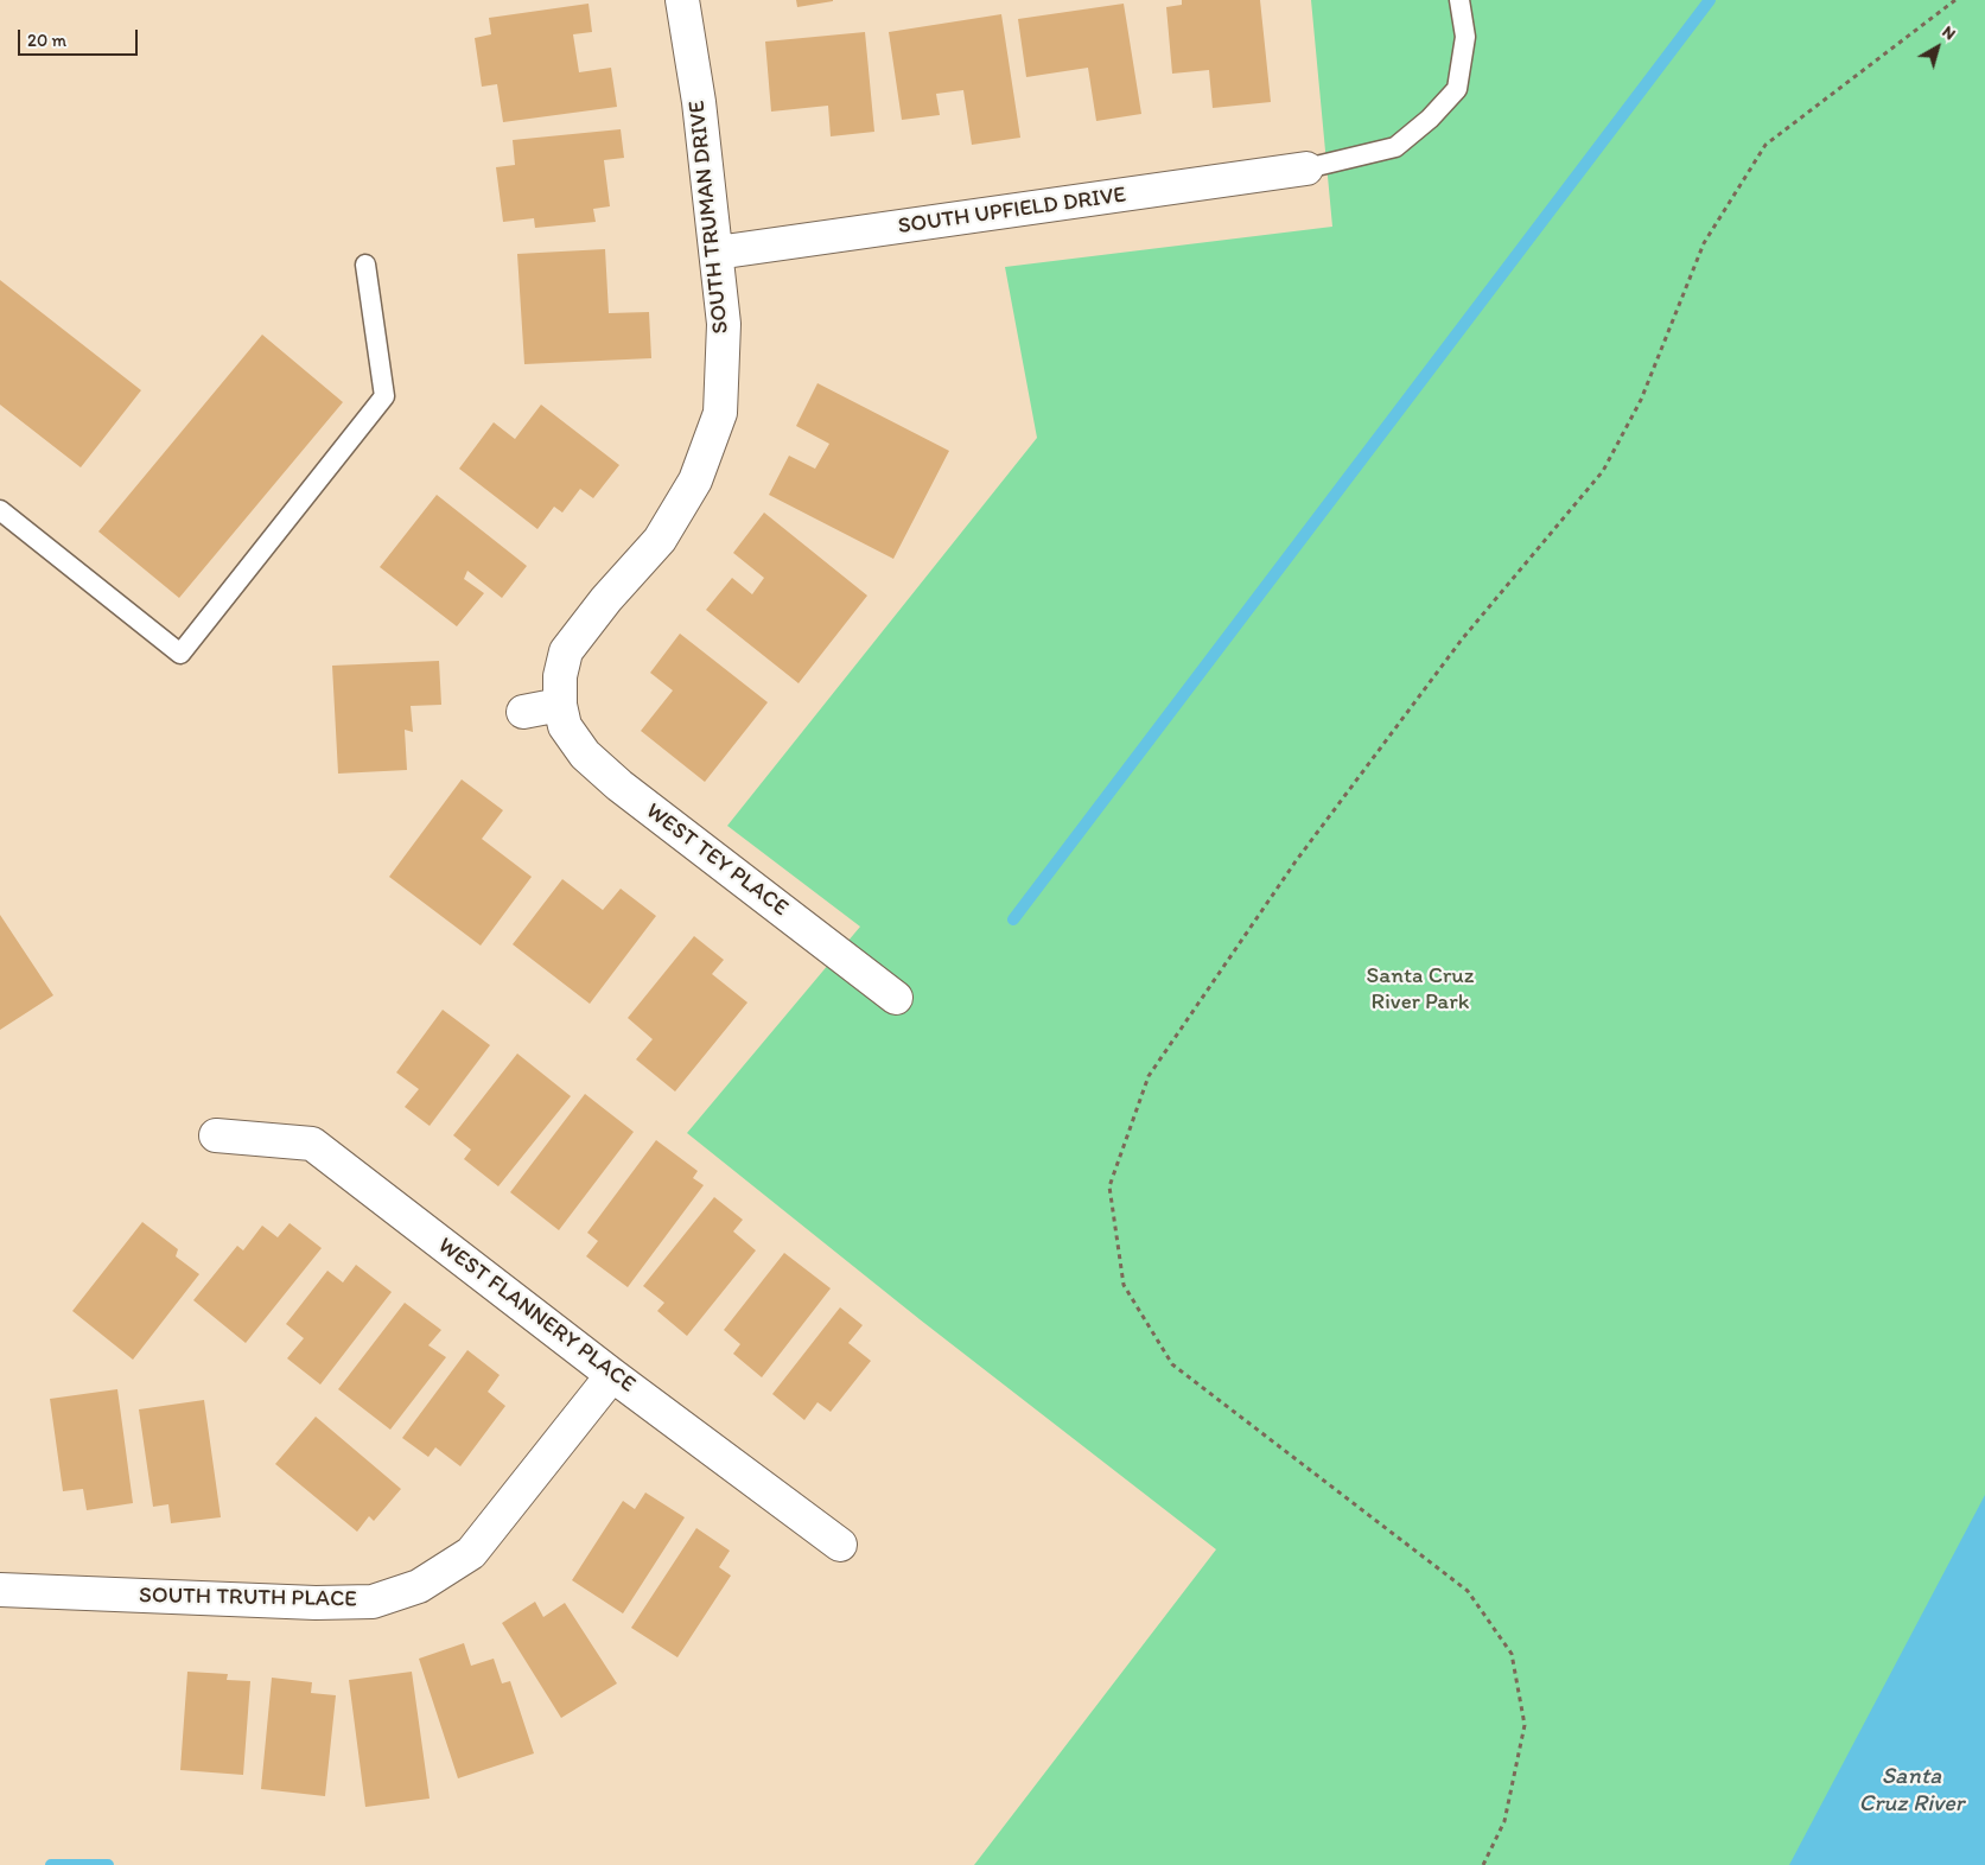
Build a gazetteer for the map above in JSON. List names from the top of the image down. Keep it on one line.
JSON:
{"streets":{"street":["SOUTH UPFIELD DRIVE","SOUTH TRUMAN DRIVE","WEST TEY PLACE","WEST FLANNERY PLACE","SOUTH TRUTH PLACE"]},"crossings":[["SOUTH UPFIELD DRIVE","SOUTH TRUMAN DRIVE"],["SOUTH TRUMAN DRIVE","WEST TEY PLACE"],["WEST FLANNERY PLACE","SOUTH TRUTH PLACE"]],"water":["Santa Cruz River"],"parks":["Santa Cruz River Park"],"scale_bar":"20 m","north":"top right"}
